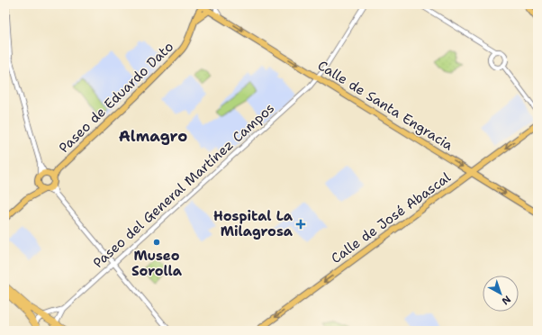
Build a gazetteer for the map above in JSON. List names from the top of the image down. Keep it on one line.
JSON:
{"streets":{"main road":["Paseo de Eduardo Dato","Calle de Santa Engracia","Calle de José Abascal"],"street":["Paseo del General Martínez Campos"]},"crossings":[["Paseo de Eduardo Dato","Calle de Santa Engracia"],["Calle de Santa Engracia","Paseo del General Martínez Campos"],["Calle de Santa Engracia","Calle de José Abascal"]],"one_way":["Calle de Santa Engracia","Calle de José Abascal"],"districts":["Almagro"],"places":{"health":["Hospital La Milagrosa"],"other":["Museo Sorolla"]},"north":"bottom right"}
